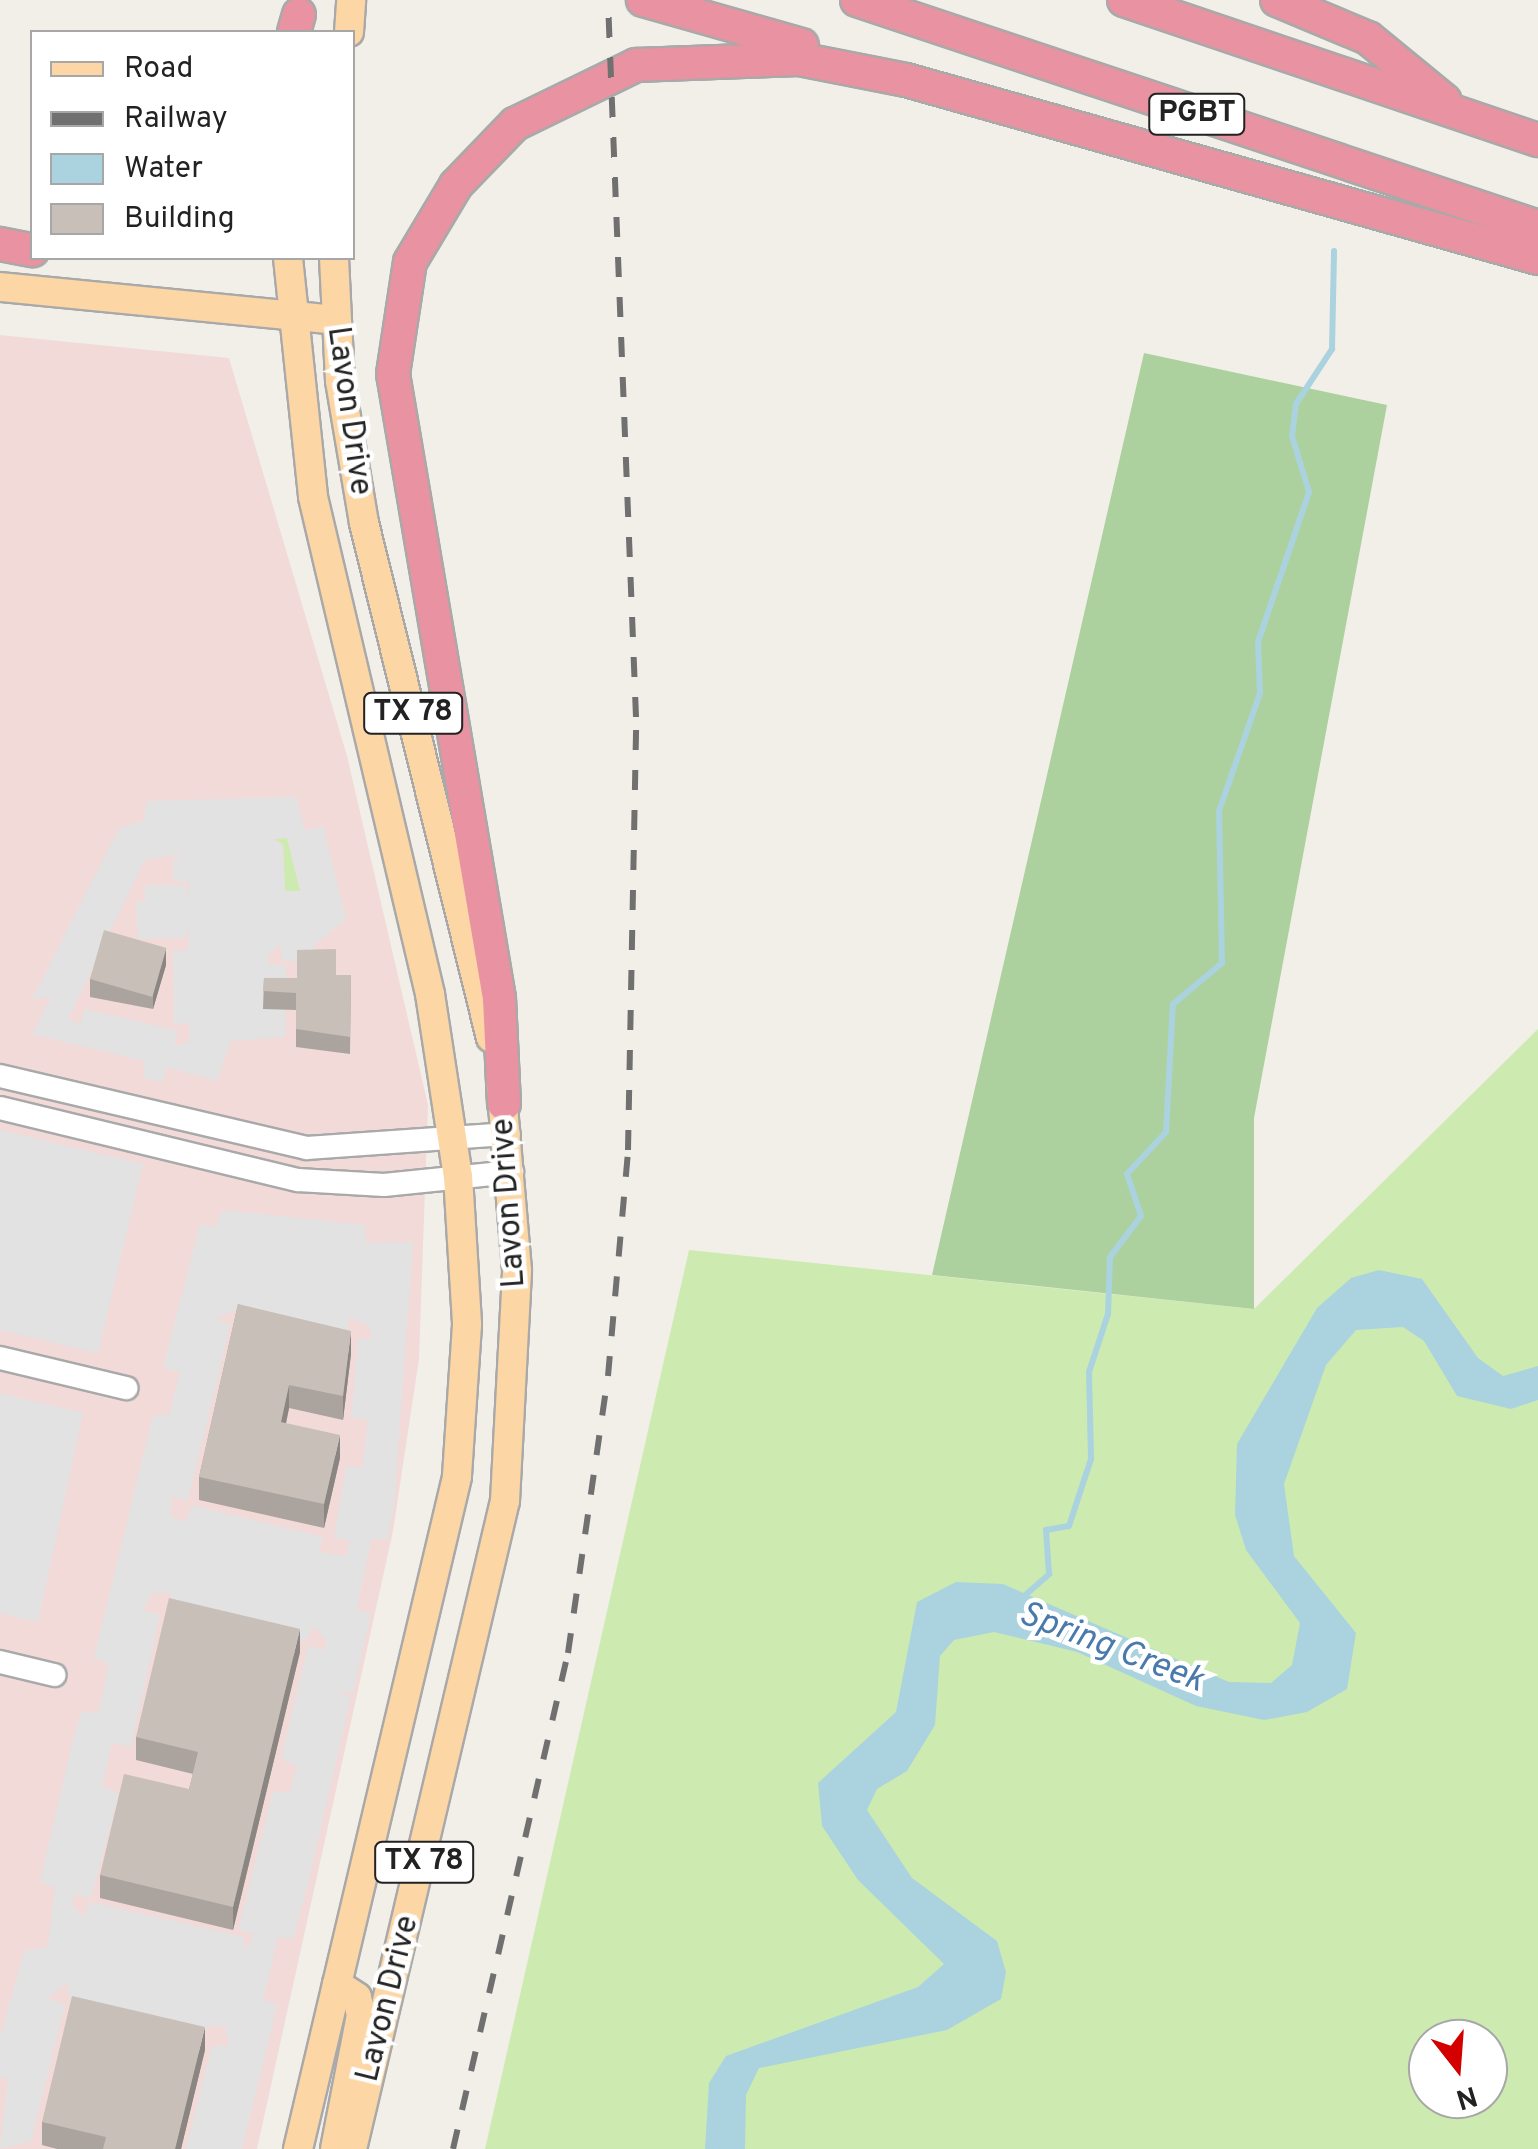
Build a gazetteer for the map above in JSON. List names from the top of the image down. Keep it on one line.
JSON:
{"streets":{"highway":["PGBT"],"main road":["Lavon Drive","TX 78"]},"water":["Spring Creek"],"legend":["Road","Railway","Water","Building"],"north":"bottom"}
